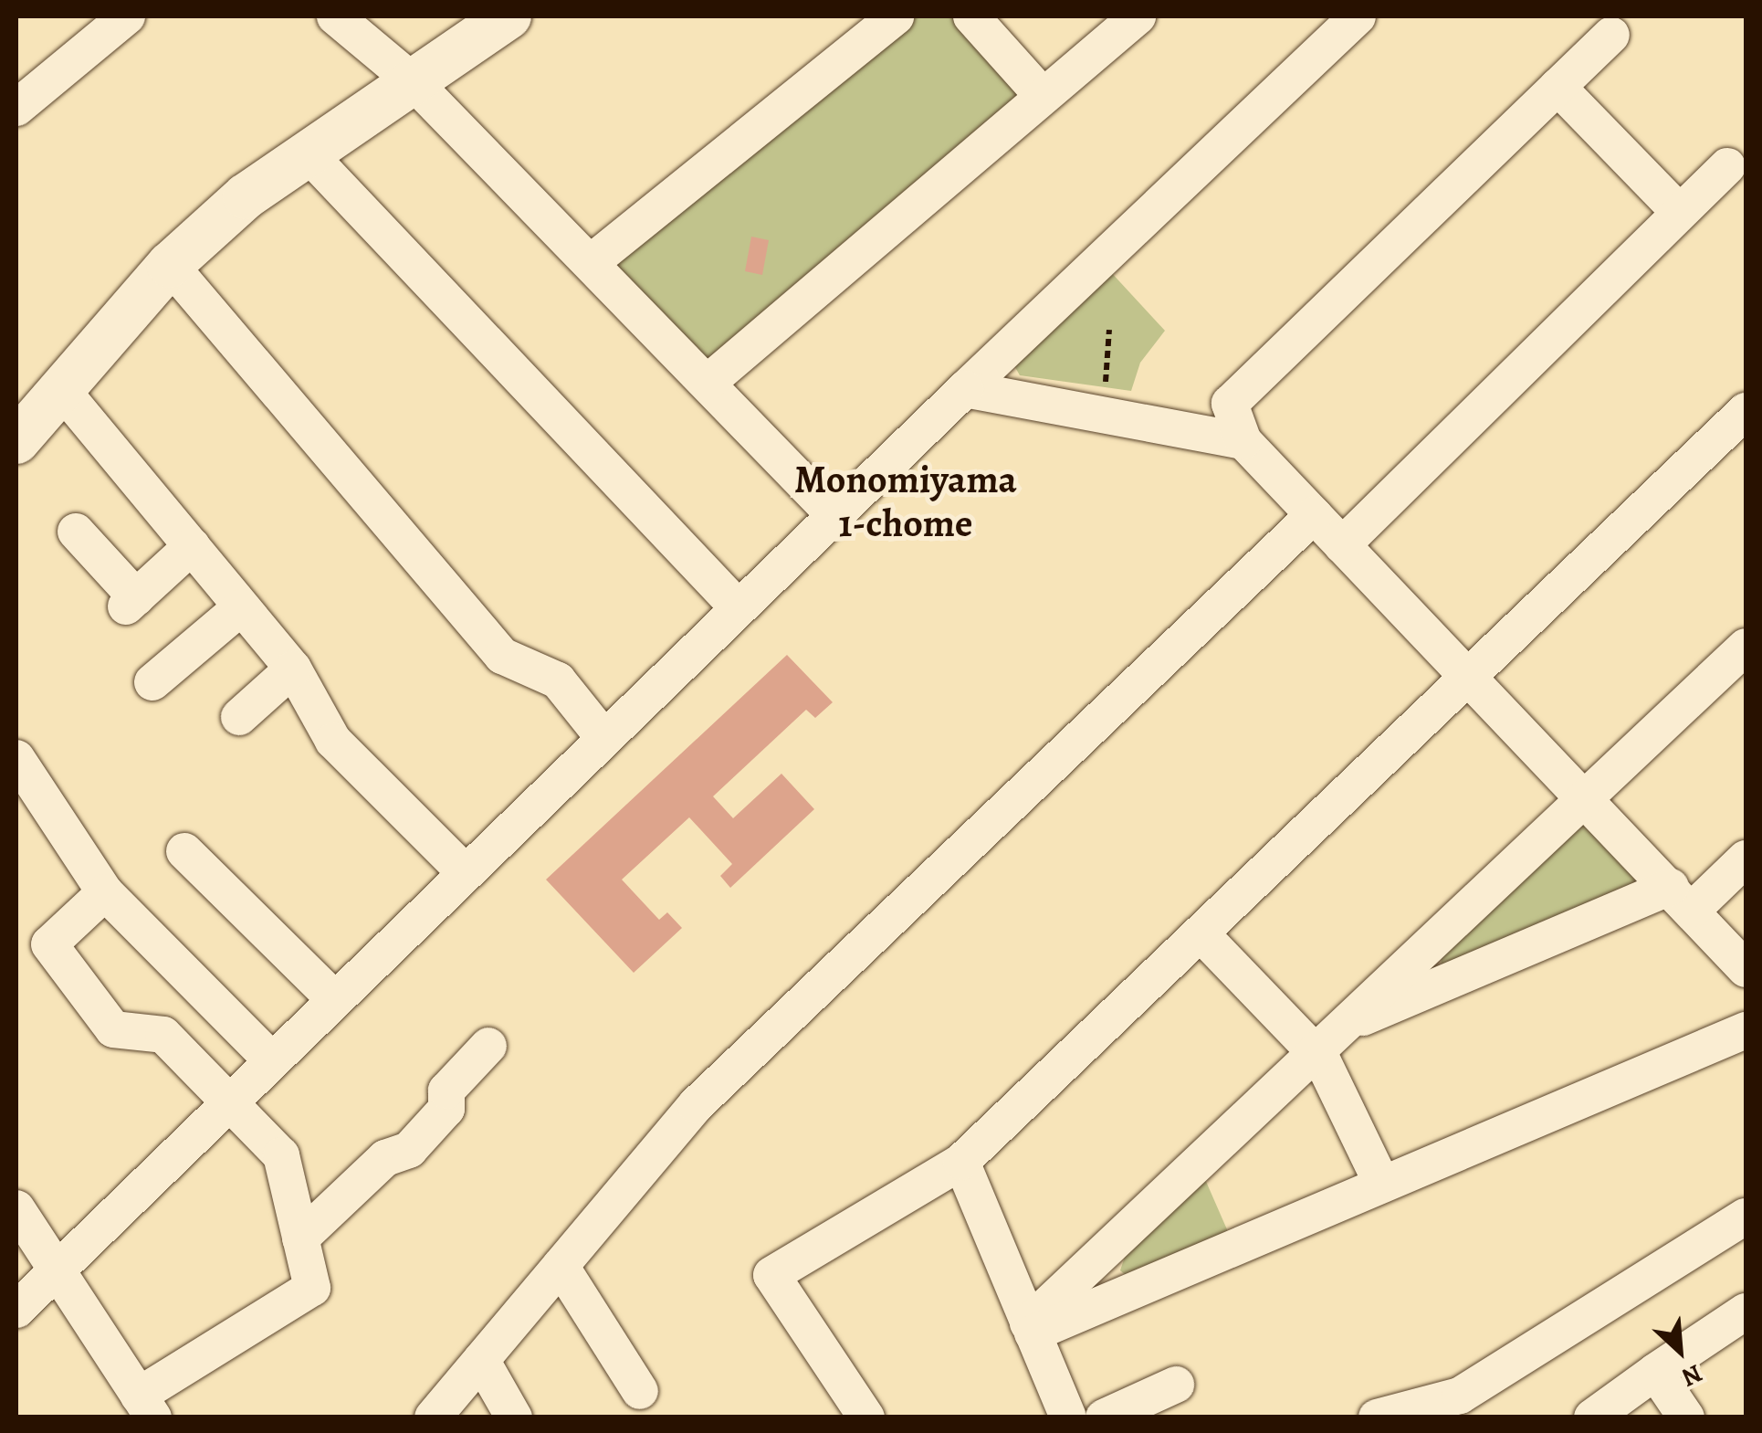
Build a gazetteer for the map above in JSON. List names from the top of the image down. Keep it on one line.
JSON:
{"districts":["Monomiyama 1-chome"],"north":"bottom right"}
